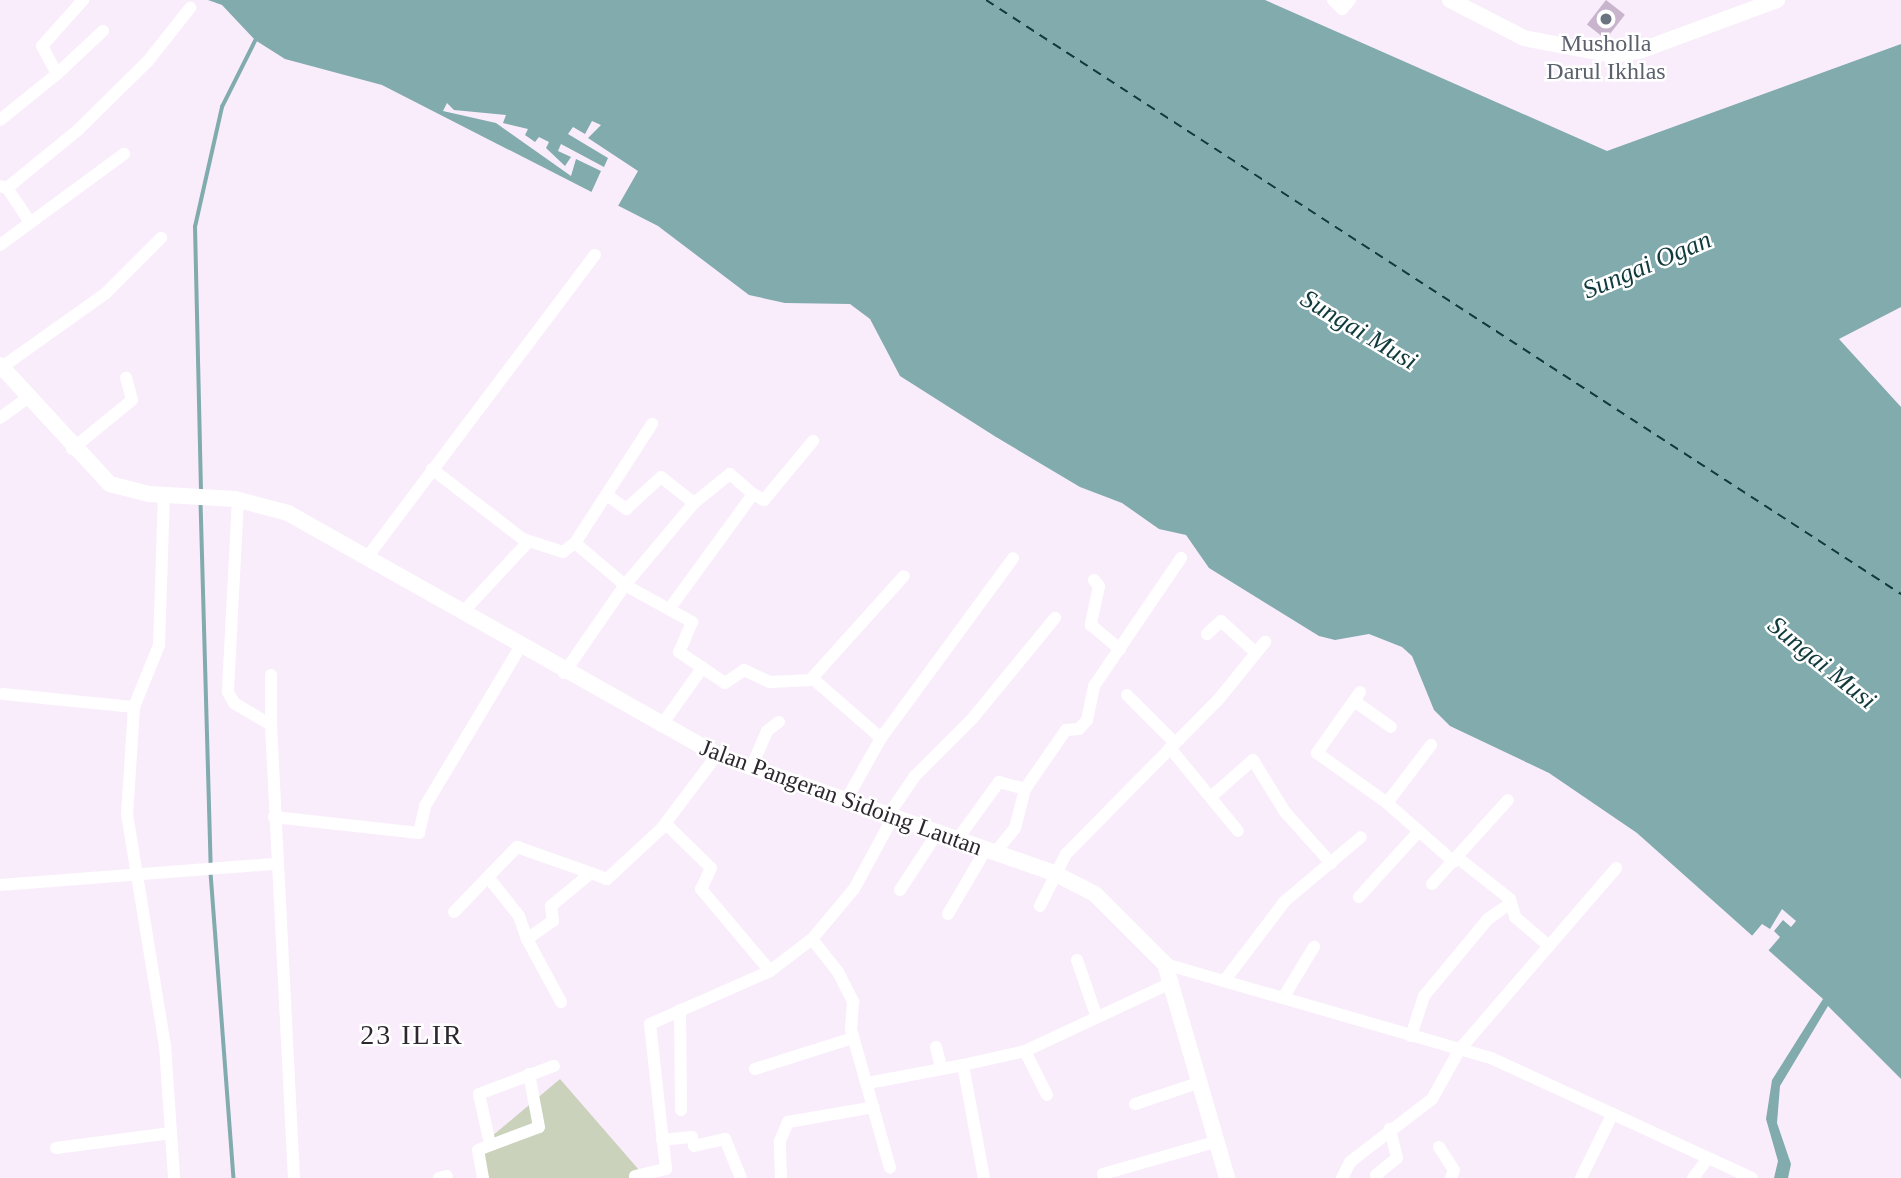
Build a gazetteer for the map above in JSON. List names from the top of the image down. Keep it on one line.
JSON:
{"streets":{"street":["Jalan Pangeran Sidoing Lautan"]},"districts":["23 ILIR"],"water":["Sungai Ogan","Sungai Musi"],"places":["Musholla Darul Ikhlas"]}
